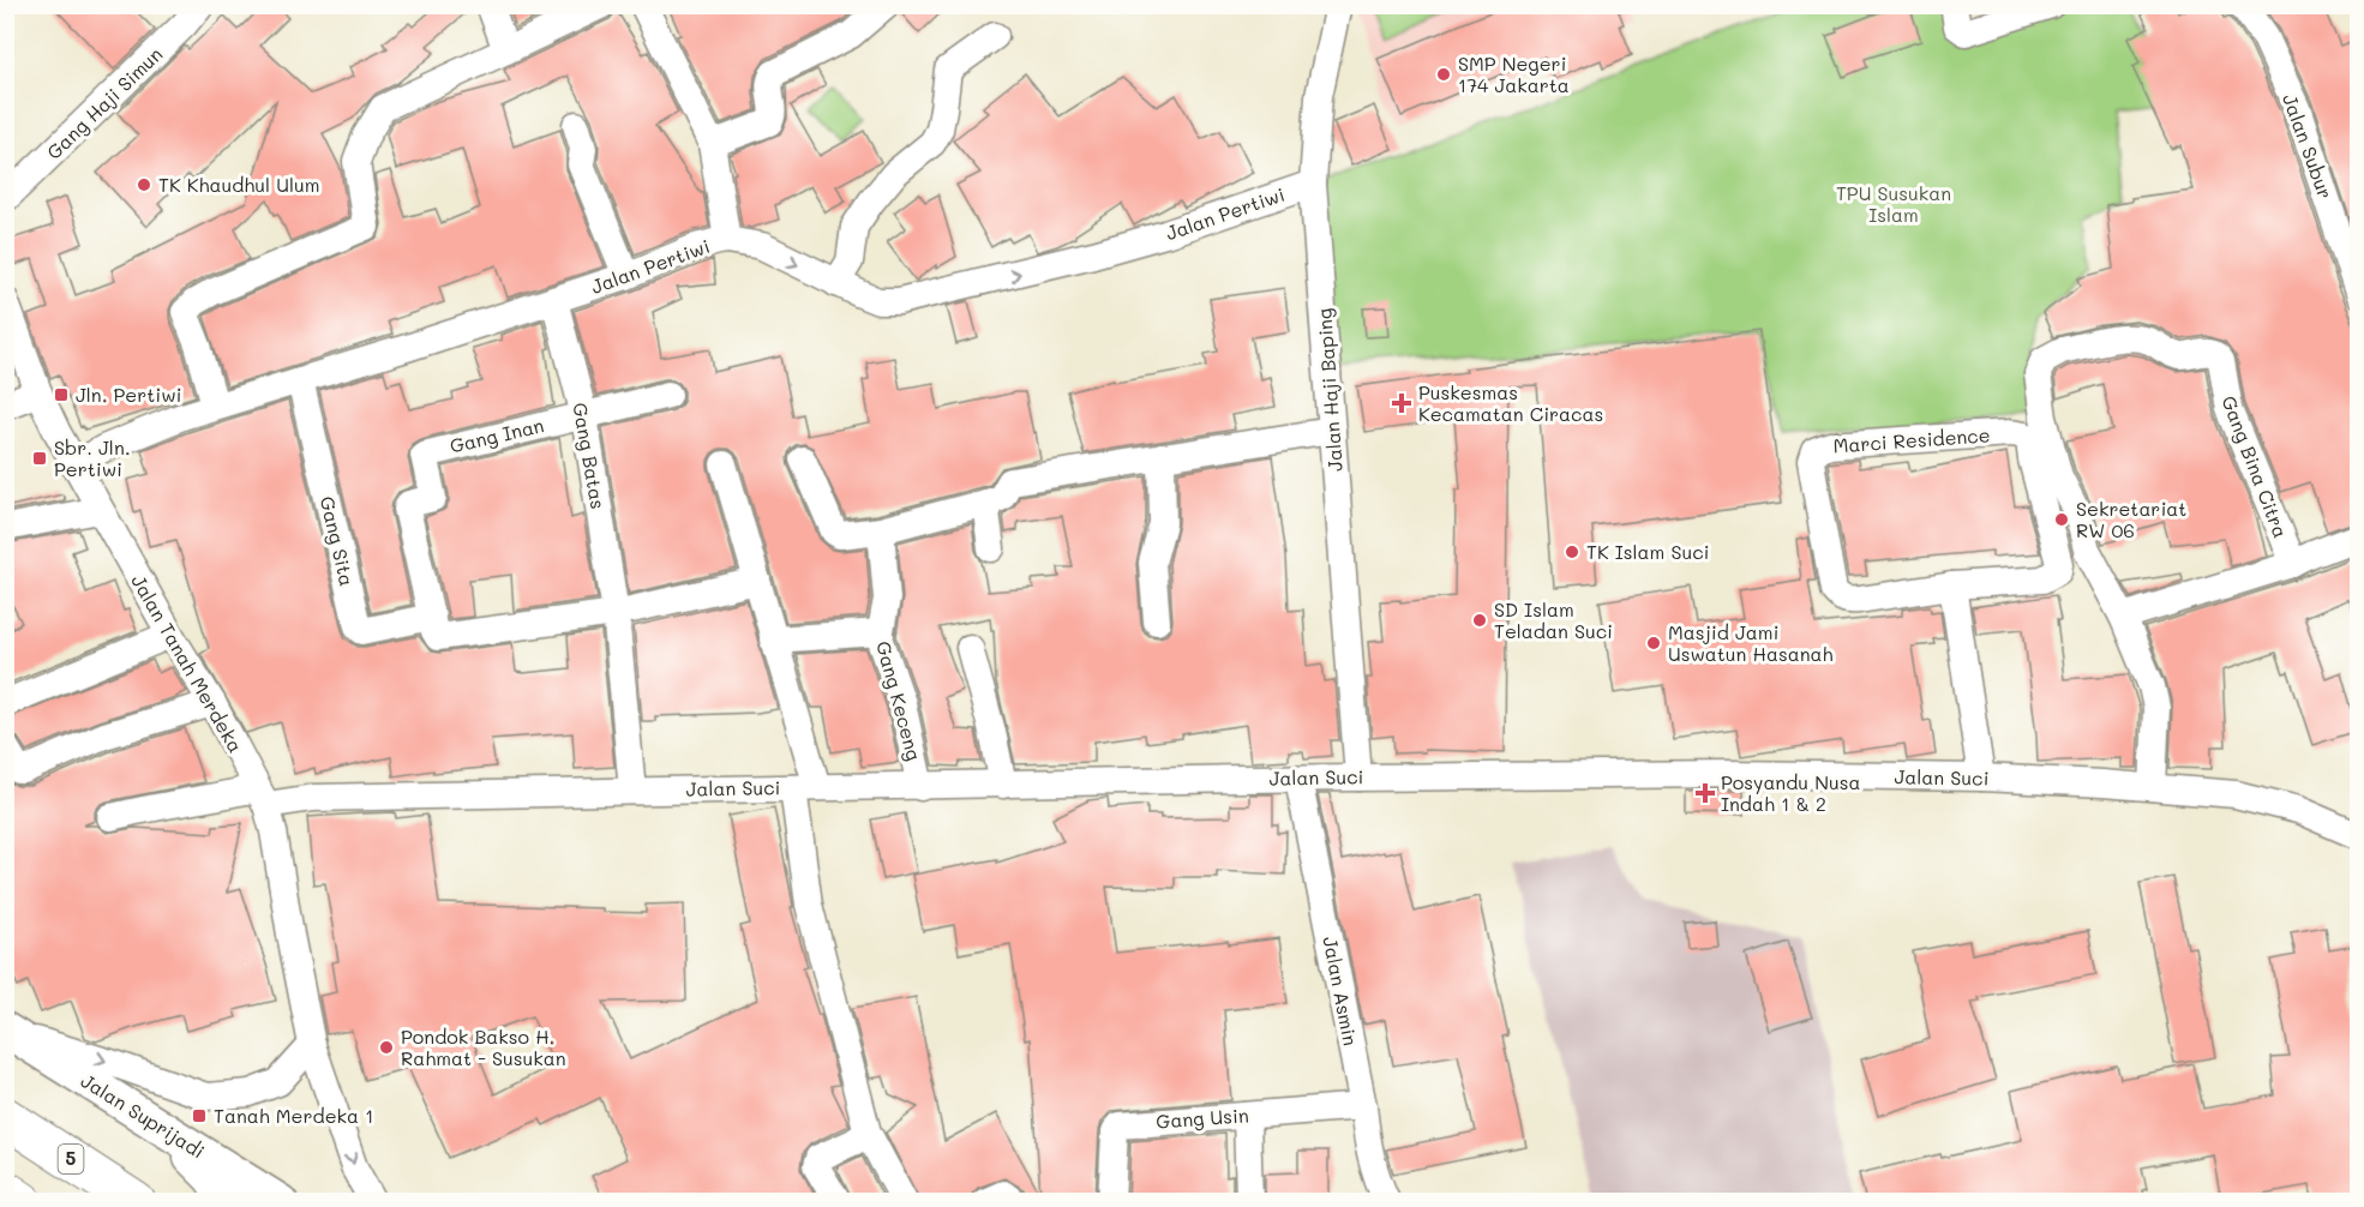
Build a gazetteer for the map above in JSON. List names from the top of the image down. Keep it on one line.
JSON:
{"streets":{"highway":["5"],"main road":["Jalan Suprijadi"],"street":["Gang Haji Simun","Jalan Subur","Jalan Pertiwi","Jalan Haji Baping","Gang Inan","Marci Residence","Gang Batas","Gang Bina Citra","Gang Sita","Jalan Tanah Merdeka","Gang Keceng","Jalan Suci","Jalan Asmin","Gang Usin"]},"crossings":[["Jalan Pertiwi","Jalan Haji Baping"],["Jalan Pertiwi","Gang Batas"],["Jalan Pertiwi","Gang Sita"],["Jalan Pertiwi","Jalan Tanah Merdeka"],["Jalan Haji Baping","Jalan Suci"],["Gang Inan","Gang Batas"],["Gang Inan","Gang Sita"],["Marci Residence","Gang Bina Citra"],["Gang Batas","Jalan Suci"],["Gang Bina Citra","Jalan Suci"],["Jalan Tanah Merdeka","Jalan Suci"],["Gang Keceng","Jalan Suci"],["Jalan Suci","Jalan Asmin"],["Jalan Asmin","Gang Usin"]],"parks":["TPU Susukan Islam"],"places":{"other":["SMP Negeri 174 Jakarta","TK Khaudhul Ulum","Sekretariat RW 06","TK Islam Suci","SD Islam Teladan Suci","Masjid Jami Uswatun Hasanah","Pondok Bakso H. Rahmat - Susukan"],"transit":["Jln. Pertiwi","Sbr. Jln. Pertiwi","Tanah Merdeka 1"],"health":["Puskesmas Kecamatan Ciracas","Posyandu Nusa Indah 1 & 2"]}}
